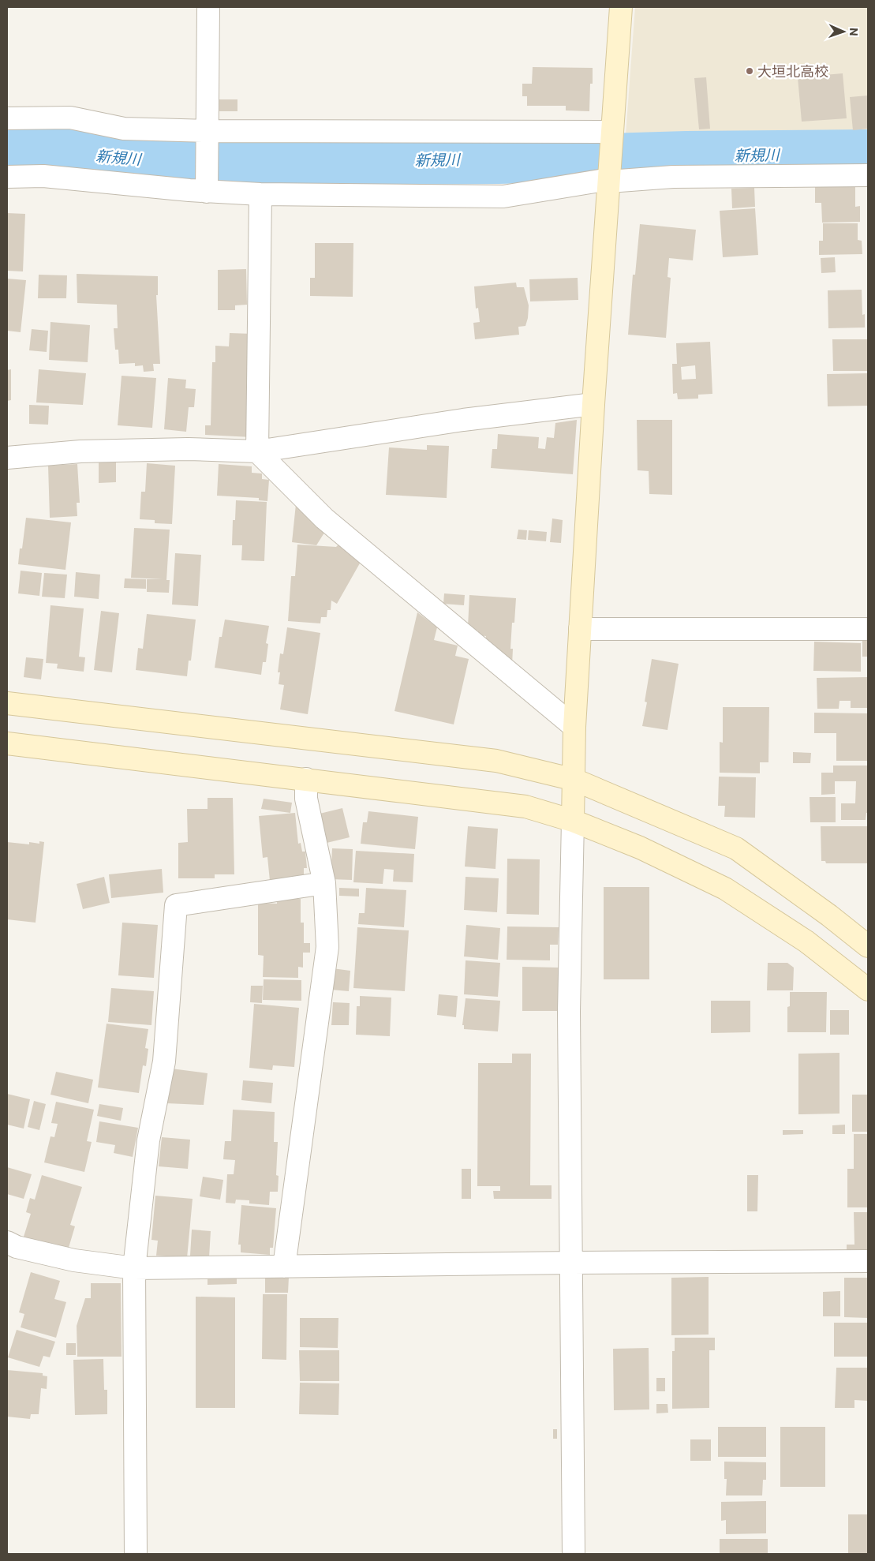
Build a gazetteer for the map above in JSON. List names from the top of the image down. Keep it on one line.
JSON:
{"water":["新規川"],"places":["大垣北高校"],"north":"right"}
